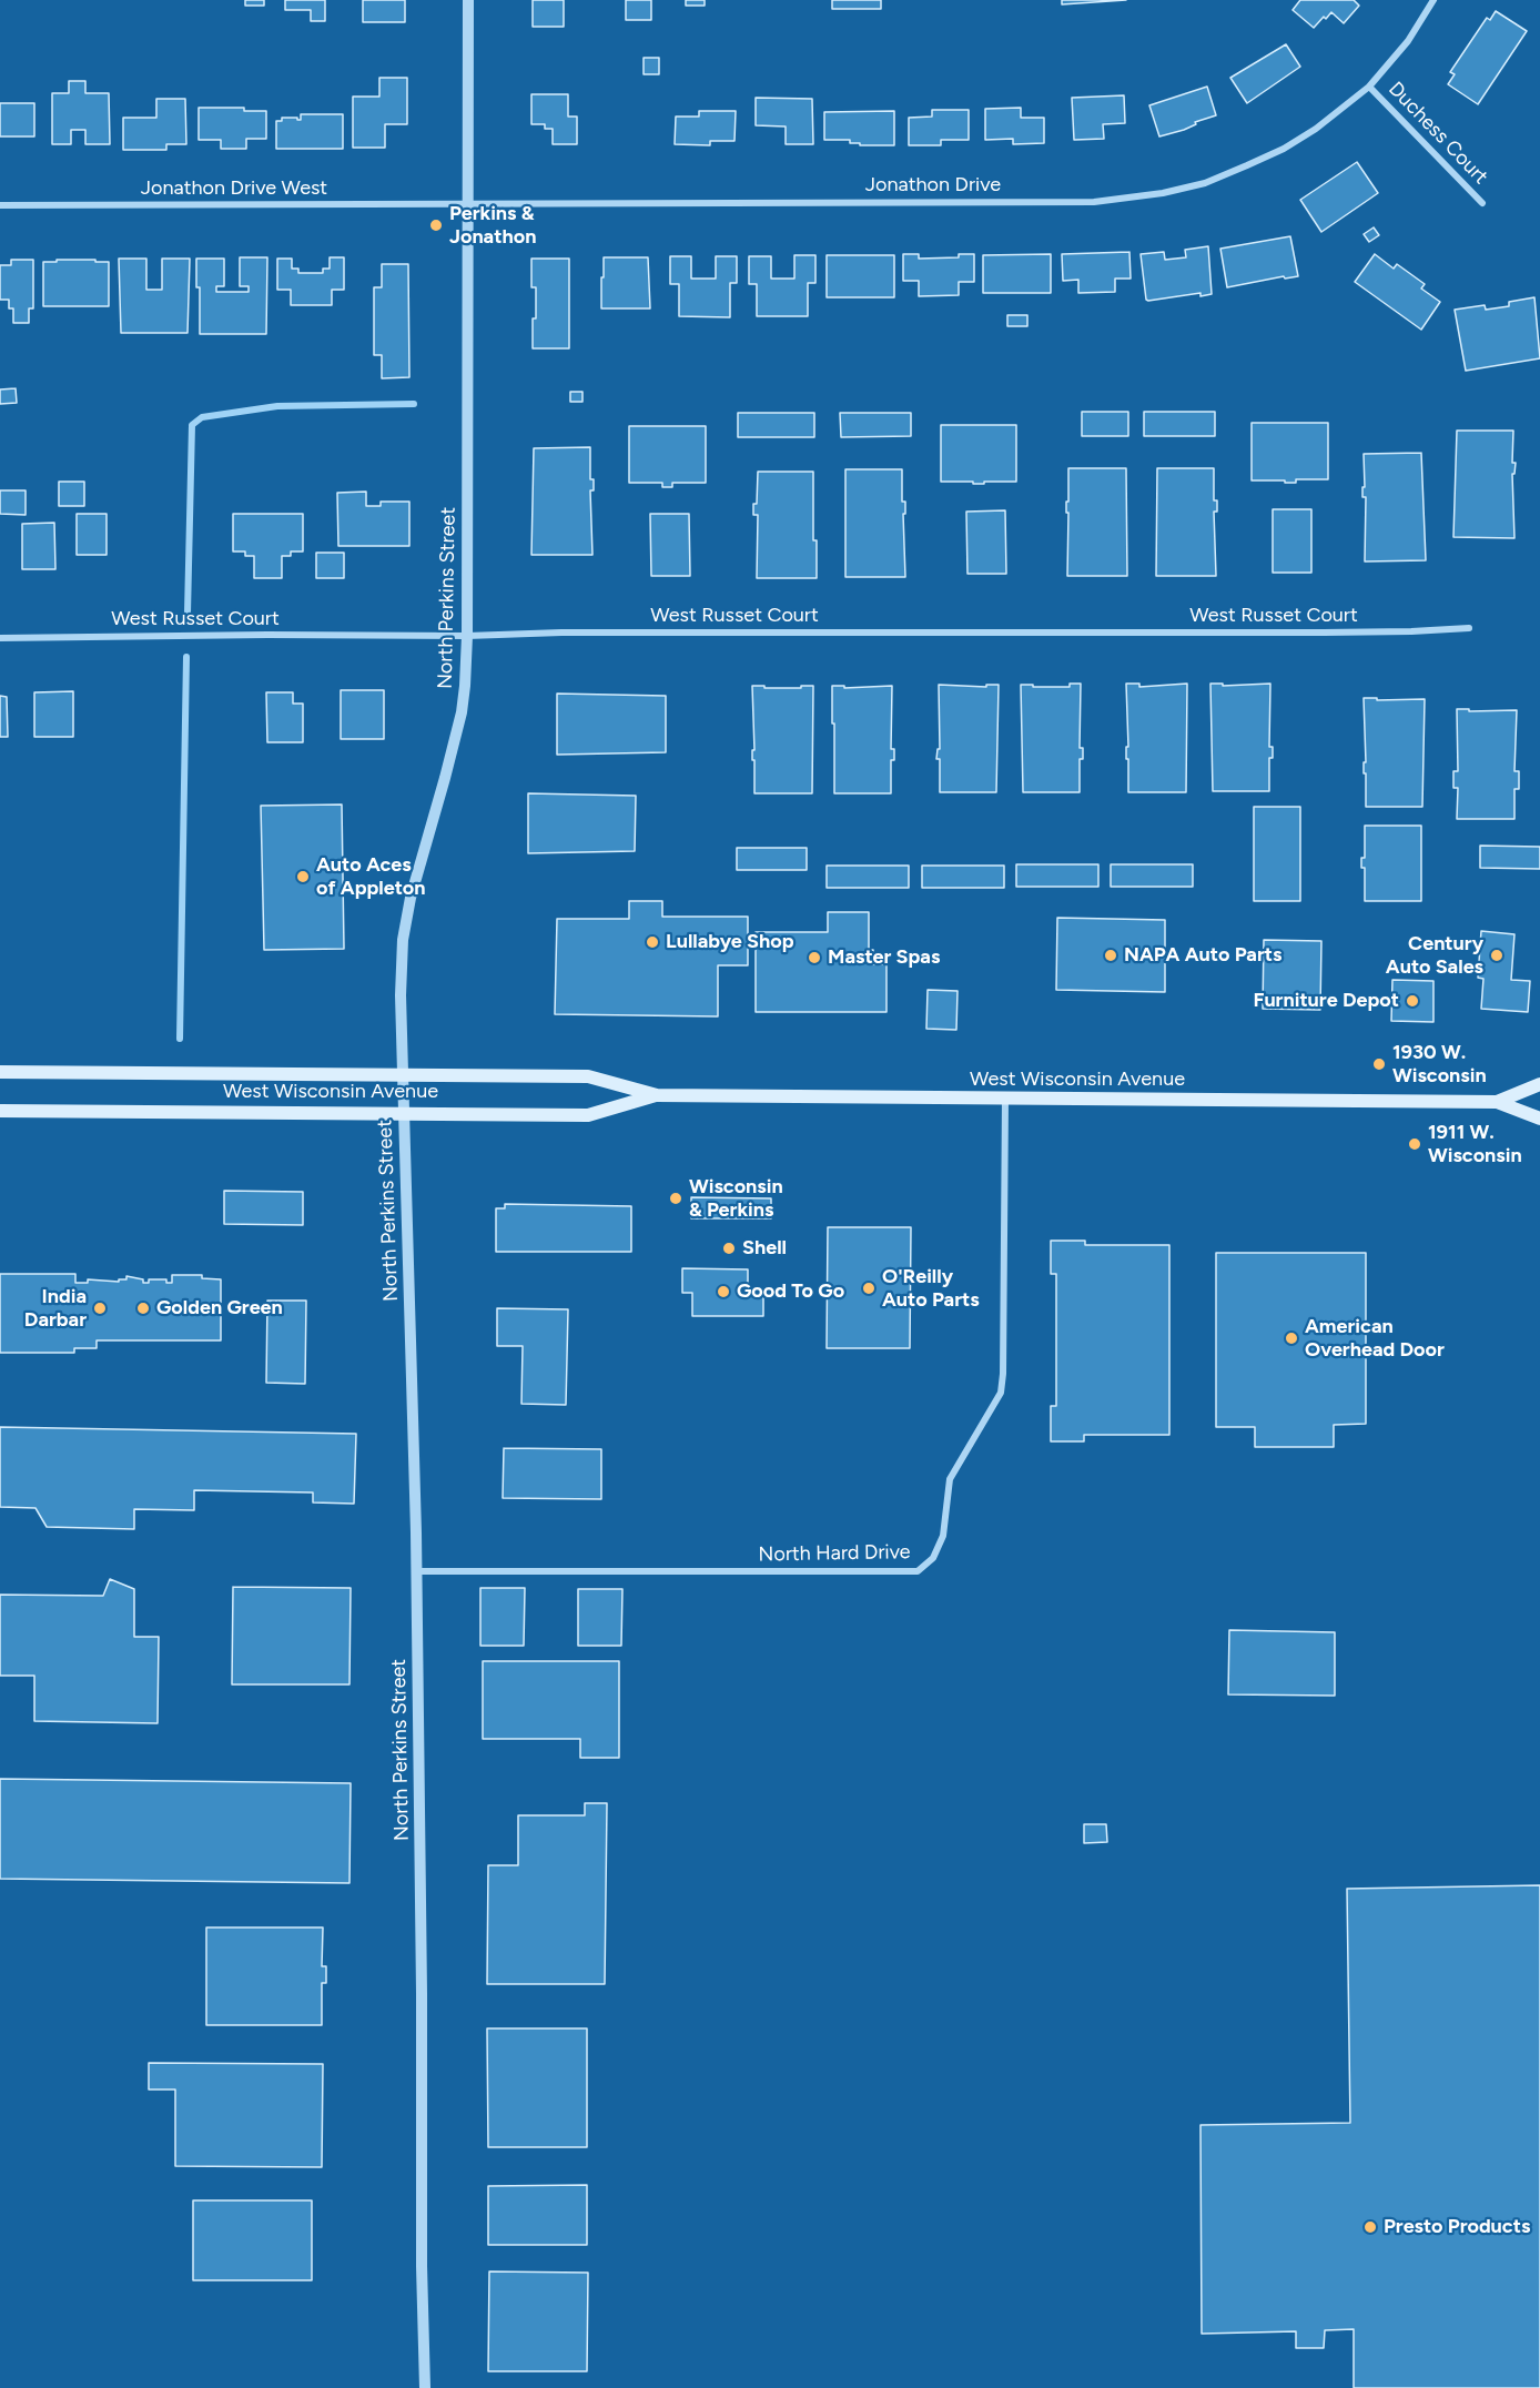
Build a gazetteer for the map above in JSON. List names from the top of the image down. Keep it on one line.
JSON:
{"streets":{"main road":["West Wisconsin Avenue"],"street":["Duchess Court","Jonathon Drive","Jonathon Drive West","North Perkins Street","West Russet Court","North Hard Drive"]},"crossings":[["Duchess Court","Jonathon Drive"],["Jonathon Drive","Jonathon Drive West"],["Jonathon Drive","North Perkins Street"],["Jonathon Drive West","North Perkins Street"],["North Perkins Street","West Russet Court"],["North Perkins Street","West Wisconsin Avenue"],["North Perkins Street","North Hard Drive"],["West Wisconsin Avenue","North Hard Drive"]],"places":["Perkins & Jonathon","Auto Aces of Appleton","Lullabye Shop","NAPA Auto Parts","Century Auto Sales","Master Spas","Furniture Depot","1930 W. Wisconsin","1911 W. Wisconsin","Wisconsin & Perkins","Shell","O'Reilly Auto Parts","Good To Go","India Darbar","Golden Green","American Overhead Door","Presto Products"]}
